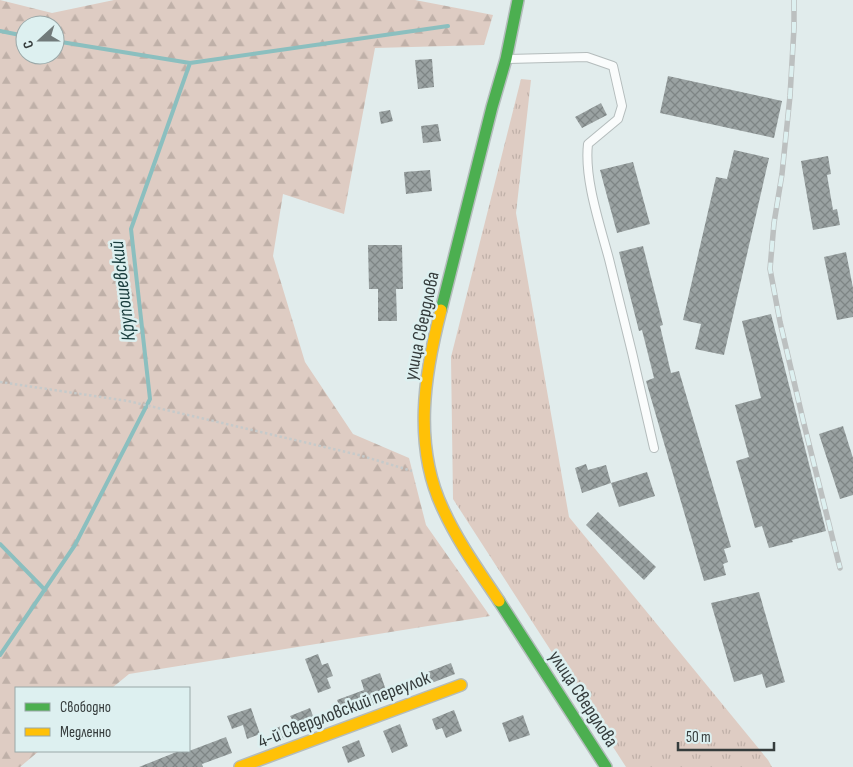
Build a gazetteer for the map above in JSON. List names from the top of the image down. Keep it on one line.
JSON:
{"streets":{"main road":["улица Свердлова","4-й Свердловский переулок"]},"water":["Крупошевский"],"legend":["Свободно","Медленно"],"scale_bar":"50 m","north":"left"}
